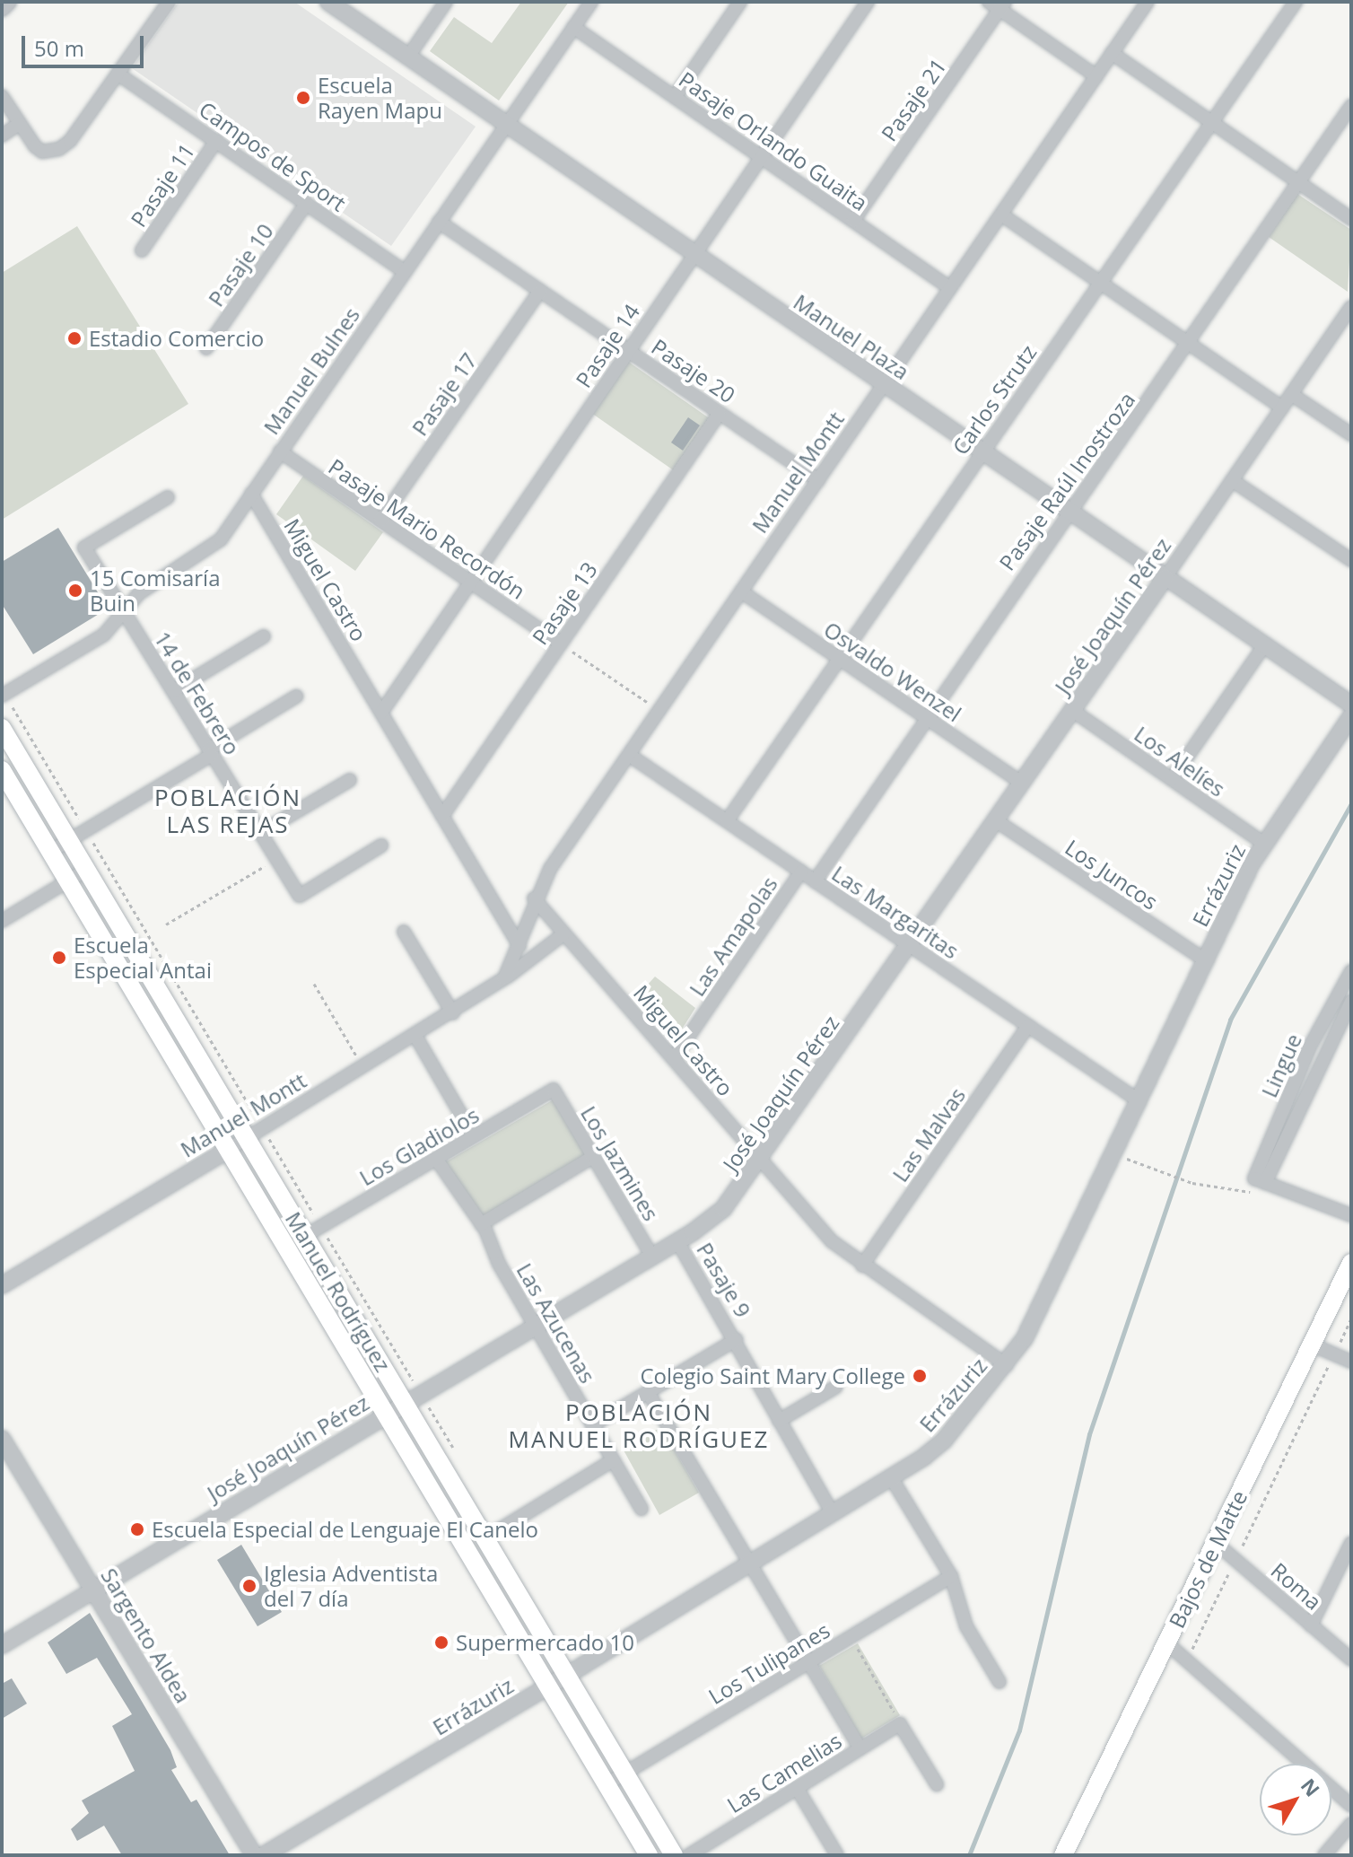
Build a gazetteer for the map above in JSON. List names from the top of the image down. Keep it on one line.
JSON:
{"streets":{"main road":["Manuel Rodríguez","Bajos de Matte"],"street":["Pasaje 21","Pasaje Orlando Guaita","Campos de Sport","Pasaje 11","Pasaje 10","Manuel Plaza","Pasaje 14","Manuel Bulnes","Pasaje 20","Pasaje 17","Carlos Strutz","Manuel Montt","Pasaje Raúl Inostroza","Pasaje Mario Recordón","Miguel Castro","Pasaje 13","José Joaquín Pérez","Osvaldo Wenzel","14 de Febrero","Los Alelíes","Los Juncos","Errázuriz","Las Margaritas","Las Amapolas","Lingue","Las Malvas","Los Gladiolos","Los Jazmines","Pasaje 9","Las Azucenas","Roma","Sargento Aldea","Los Tulipanes","Las Camelias"]},"crossings":[["Pasaje 21","Pasaje Orlando Guaita"],["Pasaje Orlando Guaita","Pasaje 14"],["Pasaje Orlando Guaita","Manuel Bulnes"],["Pasaje Orlando Guaita","Manuel Montt"],["Campos de Sport","Pasaje 11"],["Campos de Sport","Pasaje 10"],["Campos de Sport","Manuel Bulnes"],["Manuel Plaza","Pasaje 14"],["Manuel Plaza","Manuel Bulnes"],["Manuel Plaza","Carlos Strutz"],["Manuel Plaza","Manuel Montt"],["Manuel Plaza","Pasaje Raúl Inostroza"],["Manuel Plaza","José Joaquín Pérez"],["Pasaje 14","Pasaje 20"],["Pasaje 14","Pasaje Mario Recordón"],["Pasaje 14","Miguel Castro"],["Manuel Bulnes","Pasaje 20"],["Manuel Bulnes","Pasaje Mario Recordón"],["Manuel Bulnes","Miguel Castro"],["Manuel Bulnes","14 de Febrero"],["Pasaje 20","Pasaje 17"],["Pasaje 20","Manuel Montt"],["Pasaje 20","Pasaje 13"],["Pasaje 17","Pasaje Mario Recordón"],["Carlos Strutz","Osvaldo Wenzel"],["Carlos Strutz","Las Margaritas"],["Manuel Montt","Miguel Castro"],["Manuel Montt","Osvaldo Wenzel"],["Manuel Montt","Las Margaritas"],["Manuel Montt","Manuel Rodríguez"],["Pasaje Raúl Inostroza","Osvaldo Wenzel"],["Pasaje Raúl Inostroza","Las Margaritas"],["Pasaje Mario Recordón","Pasaje 13"],["Miguel Castro","Pasaje 13"],["Miguel Castro","José Joaquín Pérez"],["Miguel Castro","Errázuriz"],["Miguel Castro","Las Amapolas"],["Miguel Castro","Las Malvas"],["José Joaquín Pérez","Osvaldo Wenzel"],["José Joaquín Pérez","Los Alelíes"],["José Joaquín Pérez","Los Juncos"],["José Joaquín Pérez","Las Margaritas"],["José Joaquín Pérez","Los Jazmines"],["José Joaquín Pérez","Pasaje 9"],["José Joaquín Pérez","Manuel Rodríguez"],["José Joaquín Pérez","Las Azucenas"],["José Joaquín Pérez","Sargento Aldea"],["Los Alelíes","Errázuriz"],["Los Juncos","Errázuriz"],["Errázuriz","Las Margaritas"],["Errázuriz","Pasaje 9"],["Errázuriz","Manuel Rodríguez"],["Las Margaritas","Las Amapolas"],["Las Margaritas","Las Malvas"],["Los Gladiolos","Los Jazmines"],["Los Gladiolos","Manuel Rodríguez"],["Los Gladiolos","Las Azucenas"],["Manuel Rodríguez","Los Tulipanes"],["Bajos de Matte","Roma"]],"districts":["POBLACIÓN LAS REJAS","POBLACIÓN MANUEL RODRÍGUEZ"],"places":["Escuela Rayen Mapu","Estadio Comercio","15 Comisaría Buin","Escuela Especial Antai","Colegio Saint Mary College","Escuela Especial de Lenguaje El Canelo","Iglesia Adventista del 7 día","Supermercado 10"],"scale_bar":"50 m","north":"top right"}
